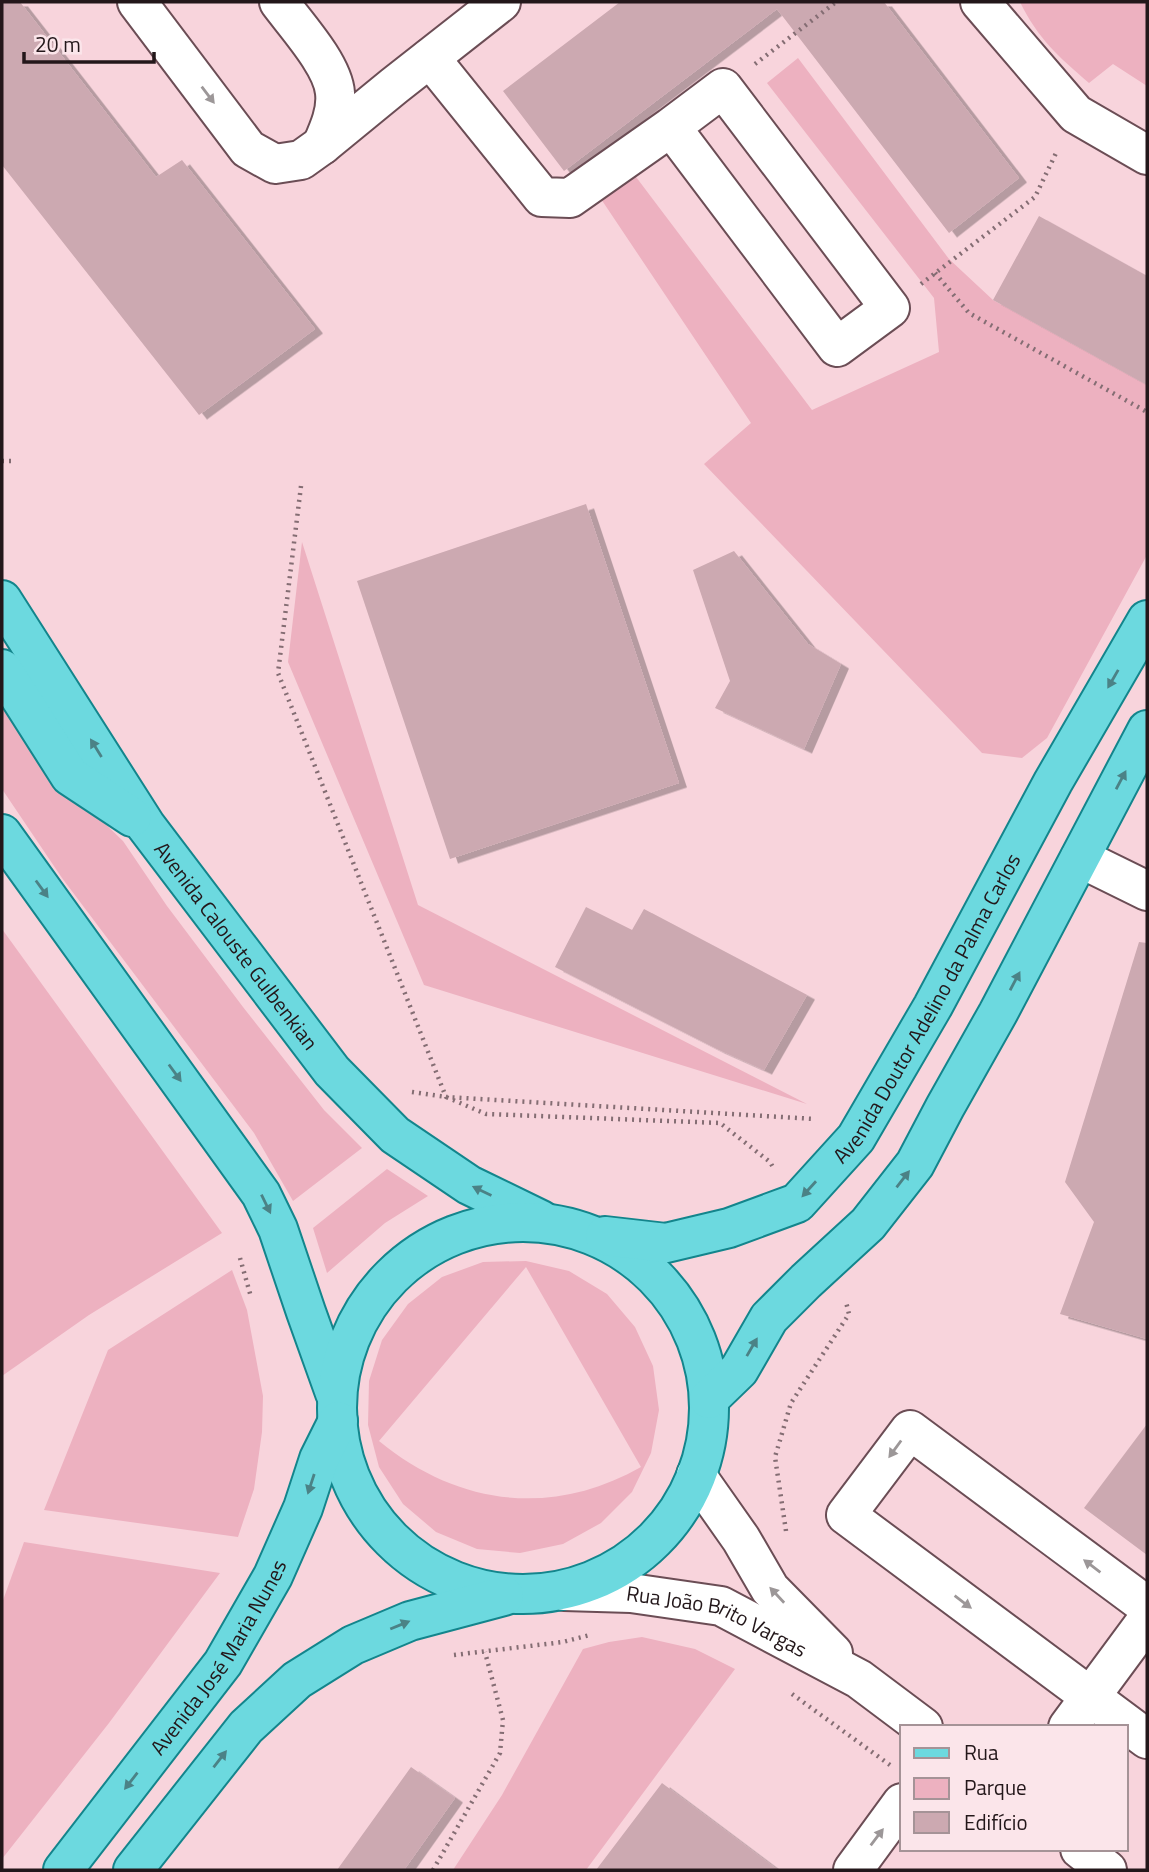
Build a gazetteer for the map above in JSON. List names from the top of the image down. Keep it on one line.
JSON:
{"streets":{"main road":["Avenida Calouste Gulbenkian","Avenida Doutor Adelino da Palma Carlos","Avenida José Maria Nunes"],"street":["Rua João Brito Vargas"]},"one_way":["Rua João Brito Vargas","Avenida José Maria Nunes"],"legend":["Rua","Parque","Edifício"],"scale_bar":"20 m"}
